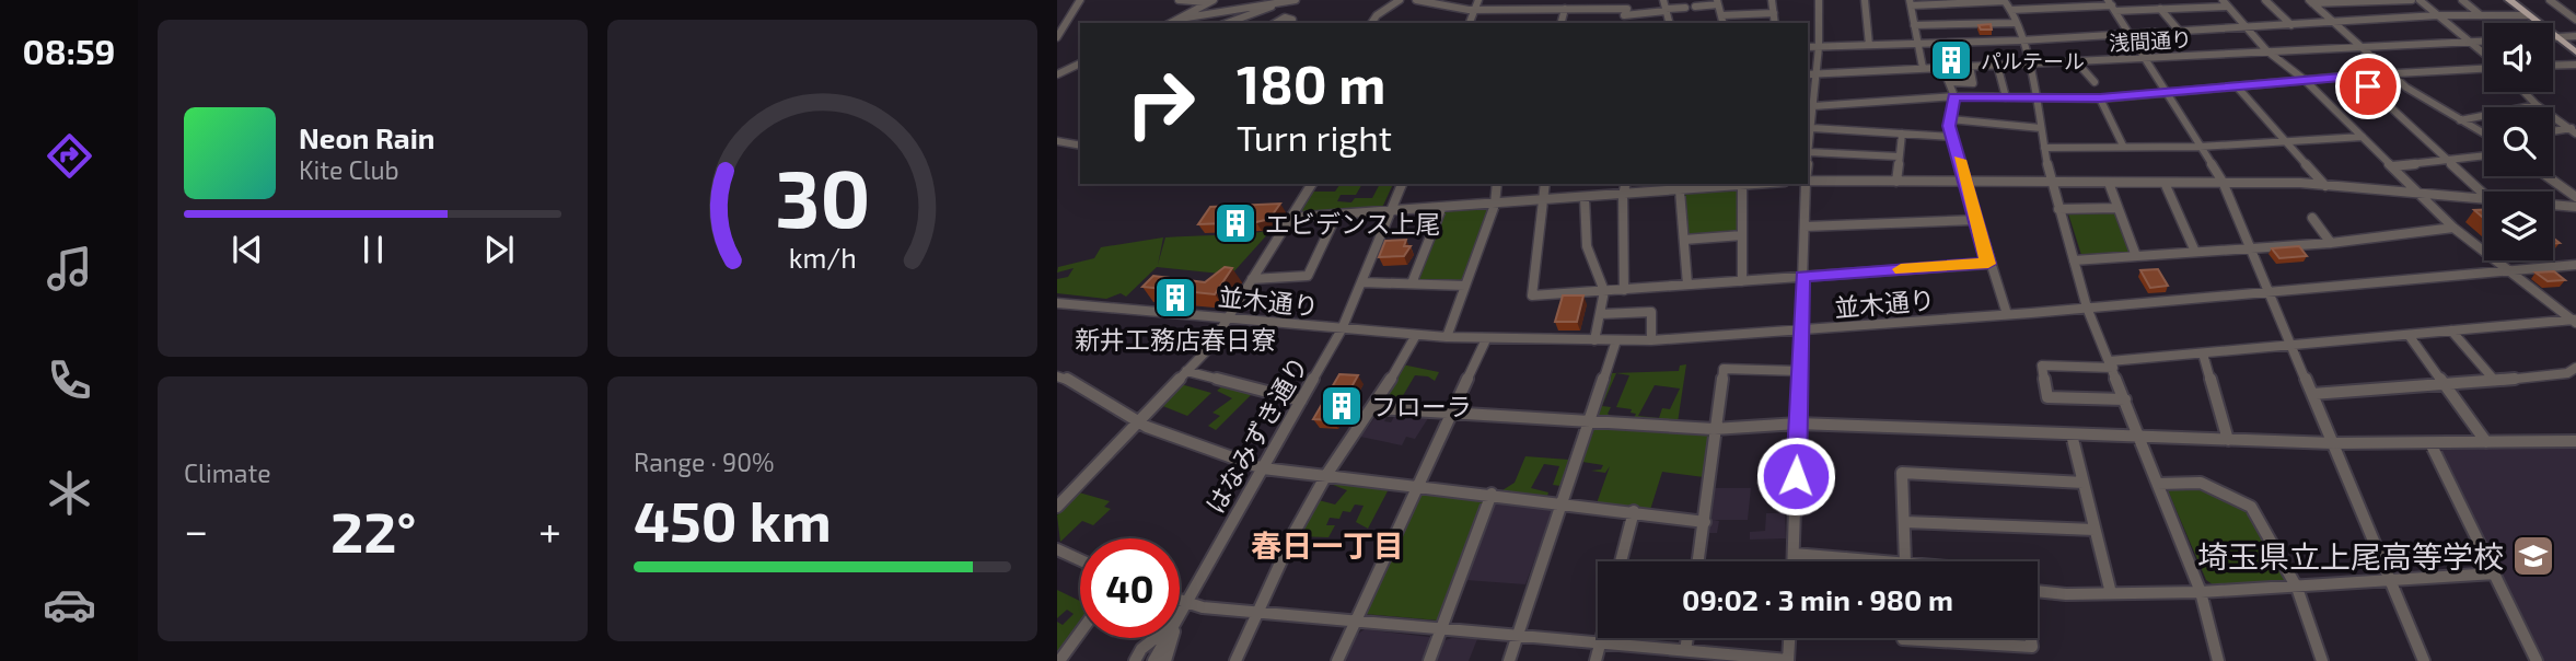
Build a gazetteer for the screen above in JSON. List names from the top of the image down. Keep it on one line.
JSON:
{"streets":{"street":["浅間通り","並木通り","はなみずき通り"]},"crossings":[["並木通り","はなみずき通り"]],"districts":["春日一丁目"],"places":{"building":["パルテール","エビデンス上尾","新井工務店春日寮","フローラ"],"school or university":["埼玉県立上尾高等学校"]},"page":{"tabs":"08:59","turn":["180 m","Turn right"],"song":["Neon Rain","Kite Club"],"tile":["Climate",["Range · 90%","450 km"]],"heat":["−","22°","+"],"limit":"40","trip":"09:02 · 3 min · 980 m","gauge":["30","km/h"]}}
